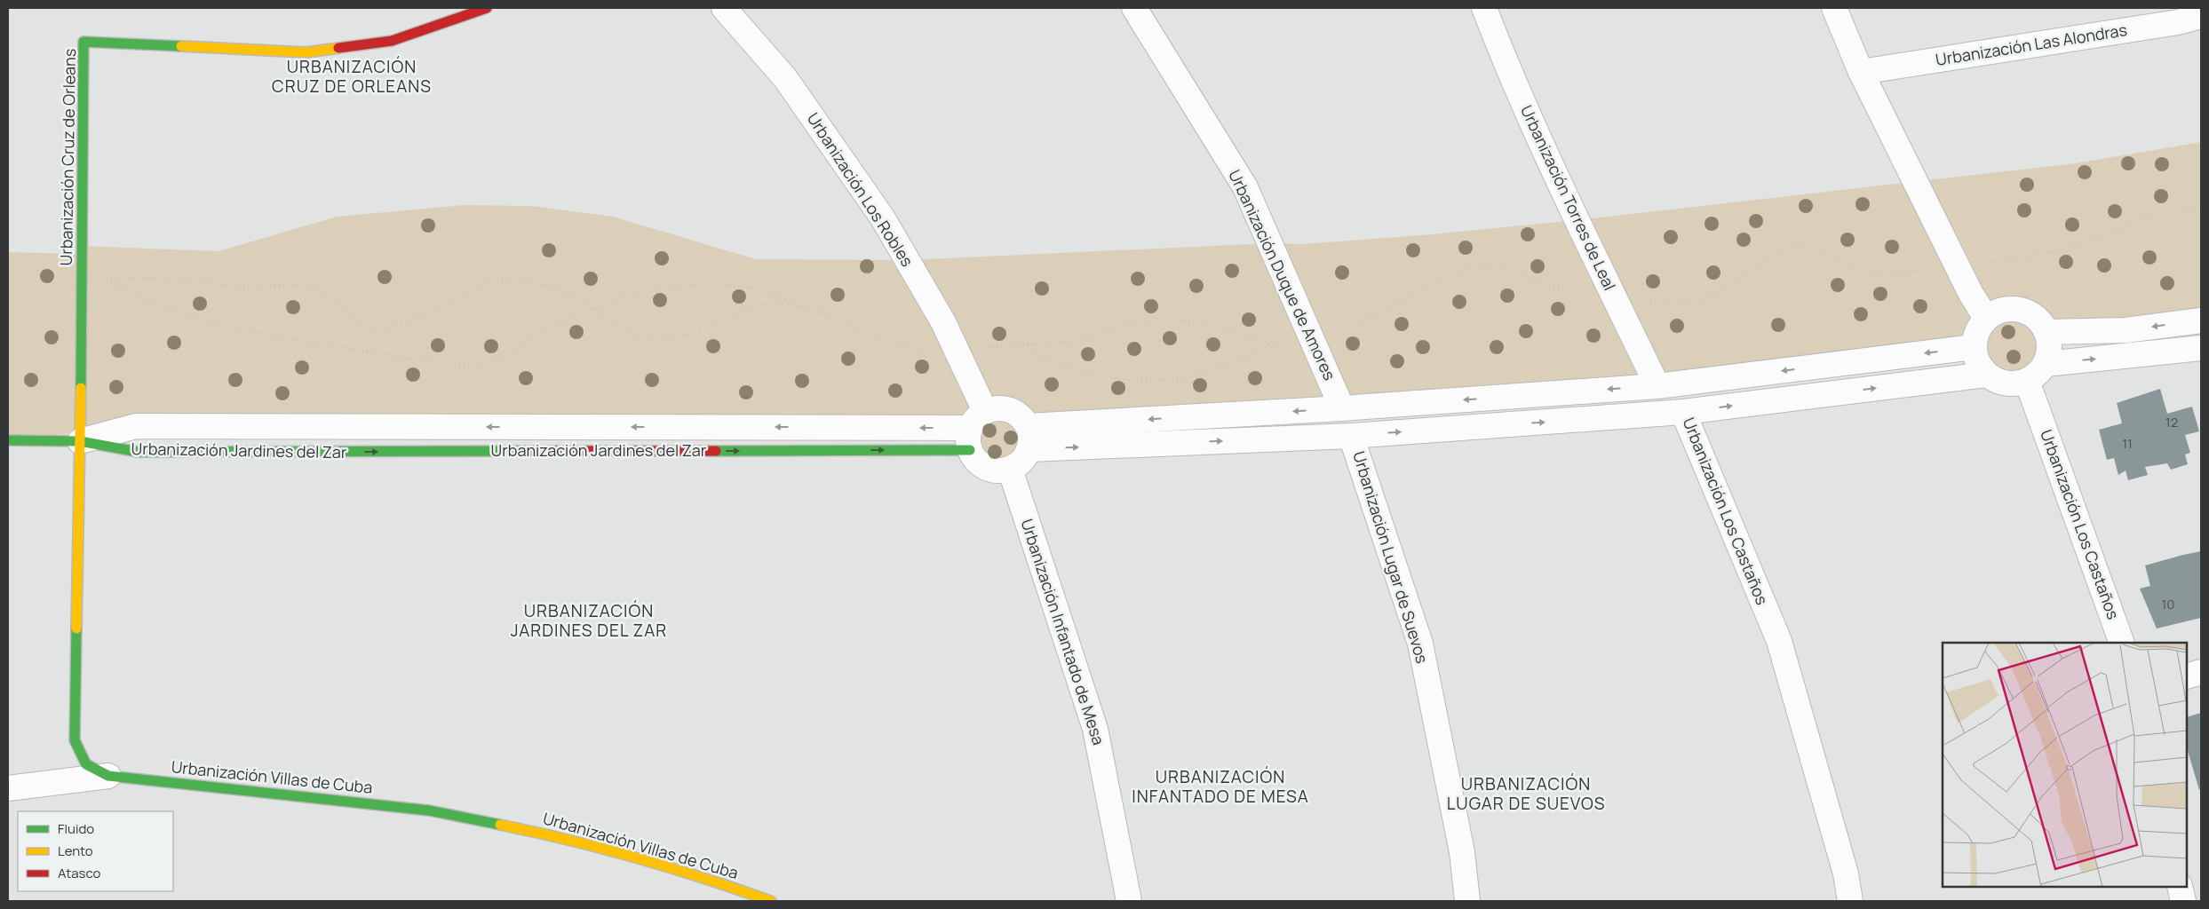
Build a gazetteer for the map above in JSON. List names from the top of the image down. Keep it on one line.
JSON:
{"streets":{"street":["Urbanización Las Alondras","Urbanización Cruz de Orleans","Urbanización Los Robles","Urbanización Torres de Leal","Urbanización Duque de Amores","Urbanización Jardines del Zar","Urbanización Los Castaños","Urbanización Lugar de Suevos","Urbanización Infantado de Mesa","Urbanización Villas de Cuba"]},"crossings":[["Urbanización Cruz de Orleans","Urbanización Jardines del Zar"],["Urbanización Cruz de Orleans","Urbanización Villas de Cuba"],["Urbanización Los Robles","Urbanización Jardines del Zar"],["Urbanización Los Robles","Urbanización Infantado de Mesa"],["Urbanización Jardines del Zar","Urbanización Infantado de Mesa"],["Urbanización Jardines del Zar","Urbanización Villas de Cuba"],["Urbanización Los Castaños","Urbanización Lugar de Suevos"]],"districts":["URBANIZACIÓN CRUZ DE ORLEANS","URBANIZACIÓN JARDINES DEL ZAR","URBANIZACIÓN INFANTADO DE MESA","URBANIZACIÓN LUGAR DE SUEVOS"],"house_numbers":["12","11","10"],"legend":["Fluido","Lento","Atasco"]}
